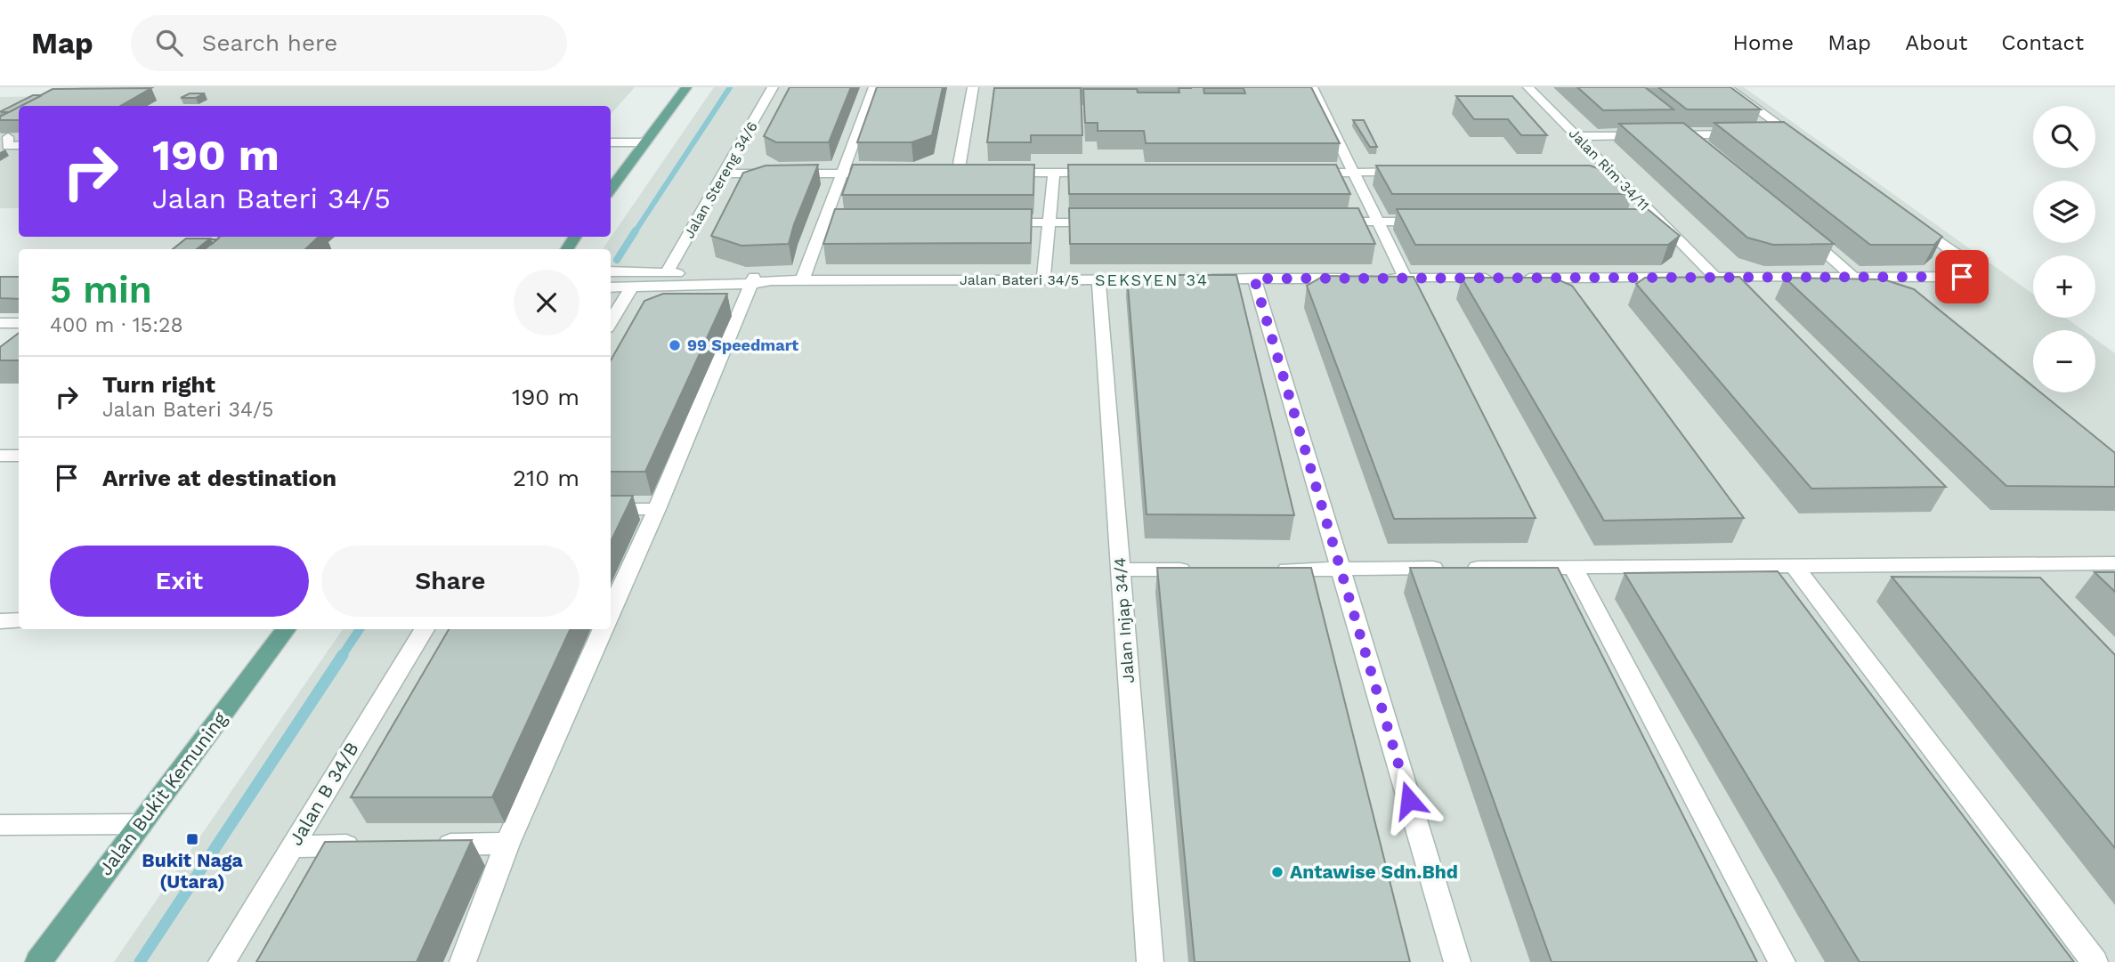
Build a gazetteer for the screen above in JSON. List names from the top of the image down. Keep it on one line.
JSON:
{"streets":{"main road":["Jalan Bukit Kemuning"],"street":["Jalan Rim 34/11","Jalan Stereng 34/6","Jalan Bateri 34/5","Jalan Injap 34/4","Jalan B 34/B"]},"crossings":[["Jalan Bateri 34/5","Jalan Injap 34/4"]],"districts":["SEKSYEN 34"],"places":{"other":["99 Speedmart","Antawise Sdn.Bhd"],"transit":["Bukit Naga (Utara)"]},"page":{"header":"Map","search":"Search here","nav":["Home","Map","About","Contact"],"map_buttons":["+","−"],"turn":["190 m","Jalan Bateri 34/5"],"heading":["5 min","400 m · 15:28"],"list":[{"name":"Turn right","note":"Jalan Bateri 34/5","value":"190 m"},{"name":"Arrive at destination","value":"210 m"}],"buttons":["Exit","Share"]}}
